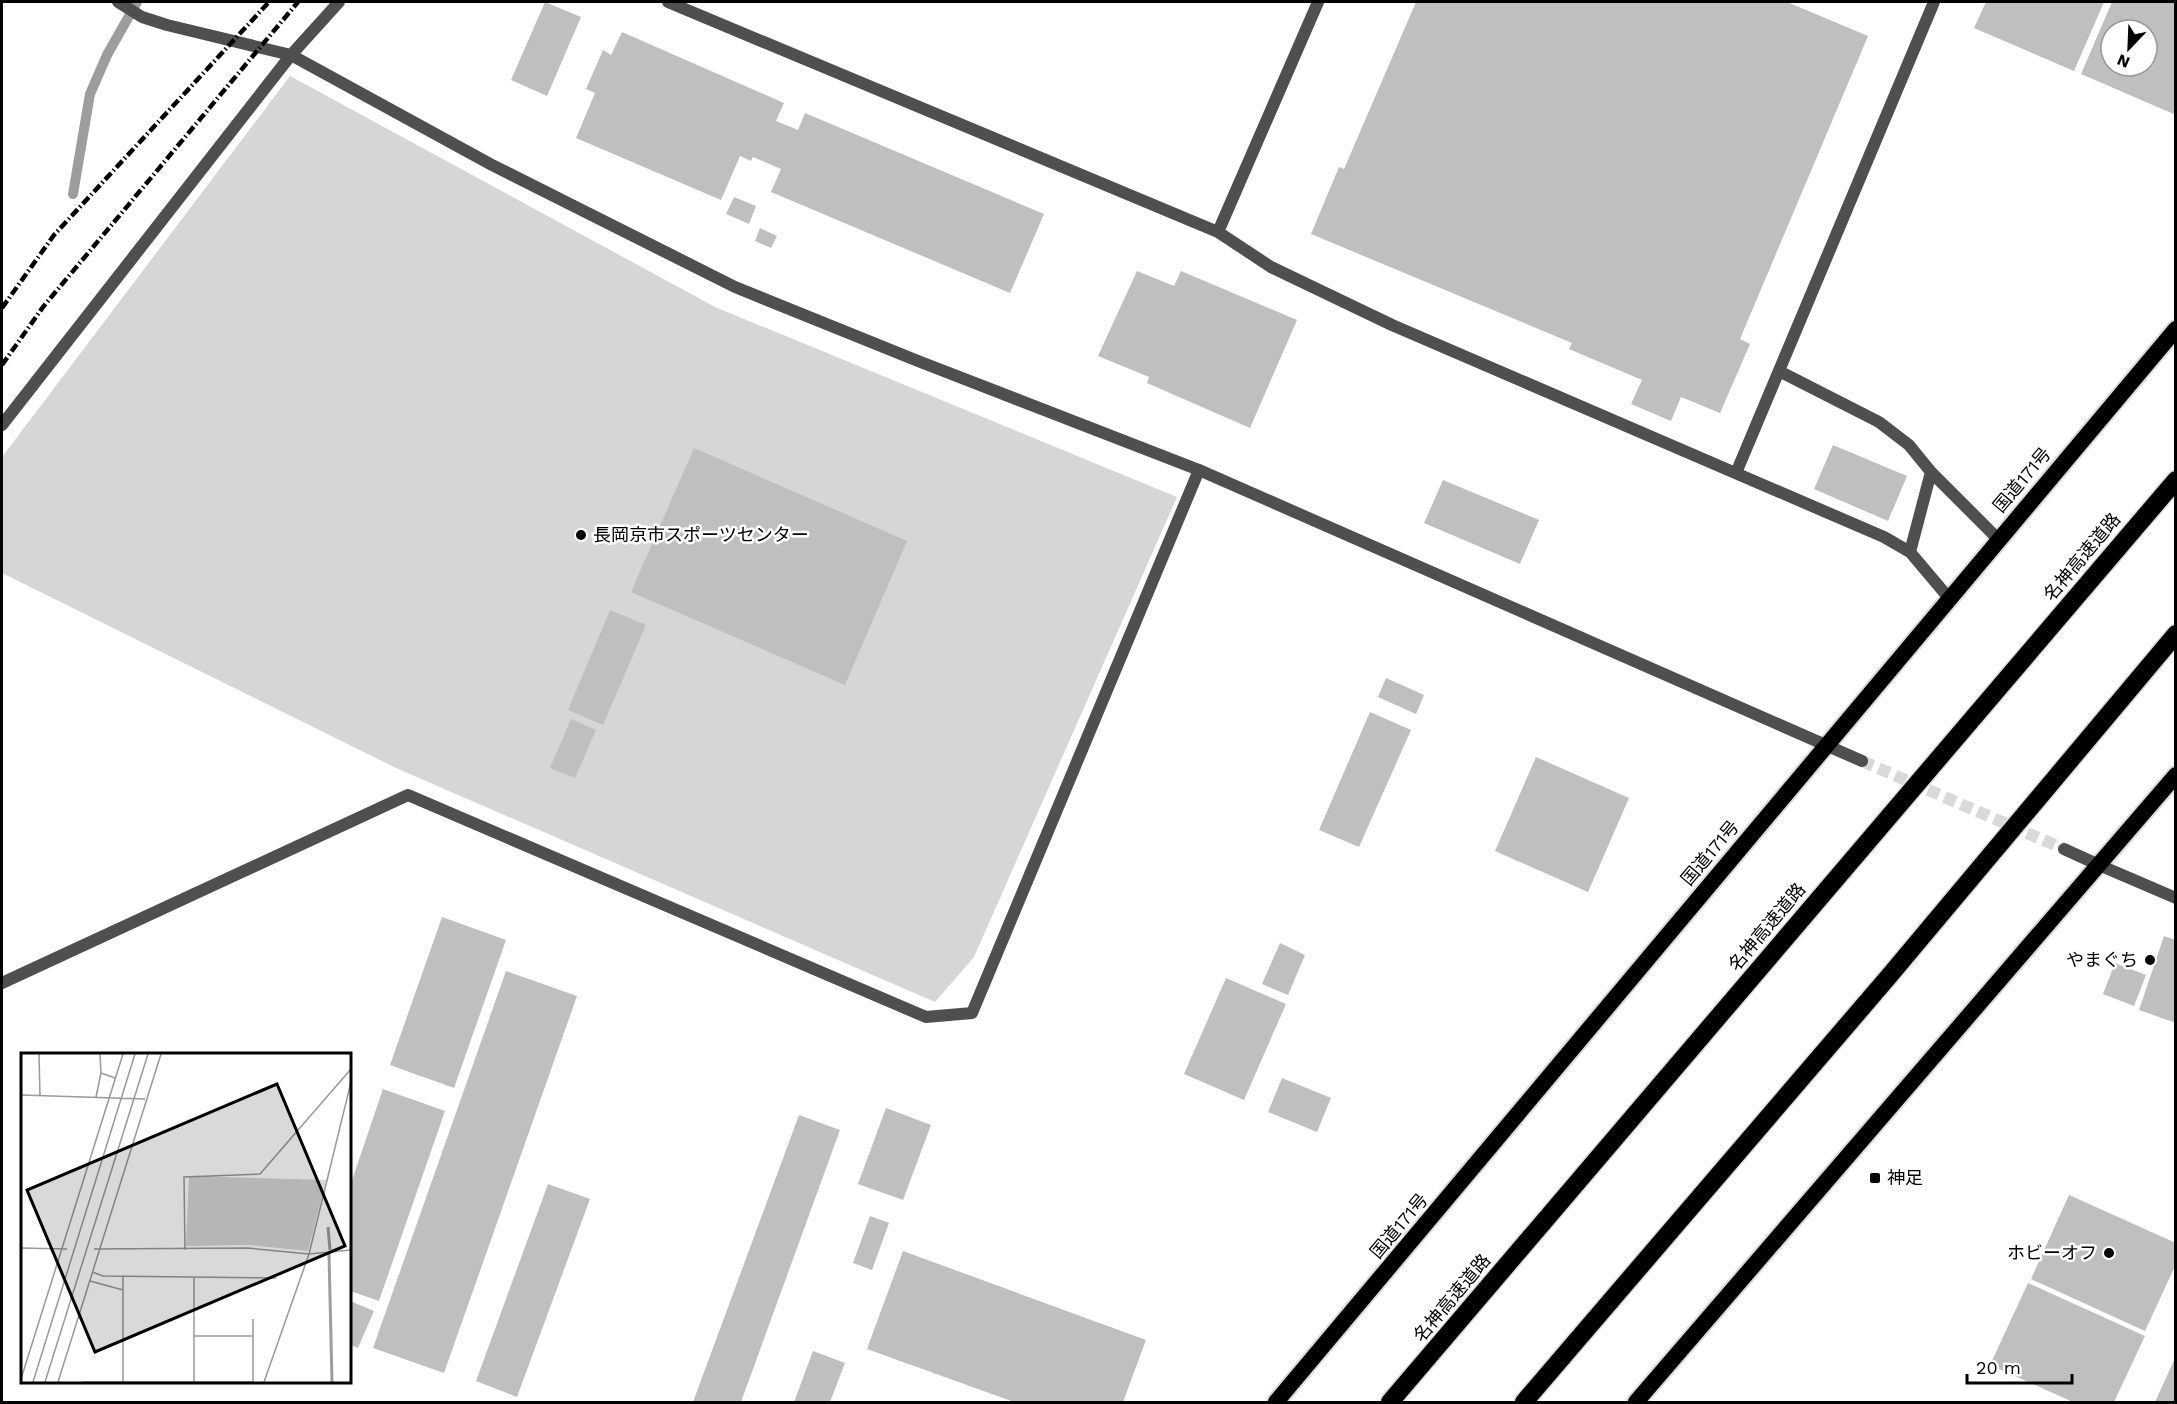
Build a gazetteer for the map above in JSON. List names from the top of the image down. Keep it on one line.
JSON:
{"streets":{"highway":["国道171号","名神高速道路"]},"places":{"other":["長岡京市スポーツセンター","やまぐち","ホビーオフ"],"transit":["神足"]},"scale_bar":"20 m","north":"bottom left"}
